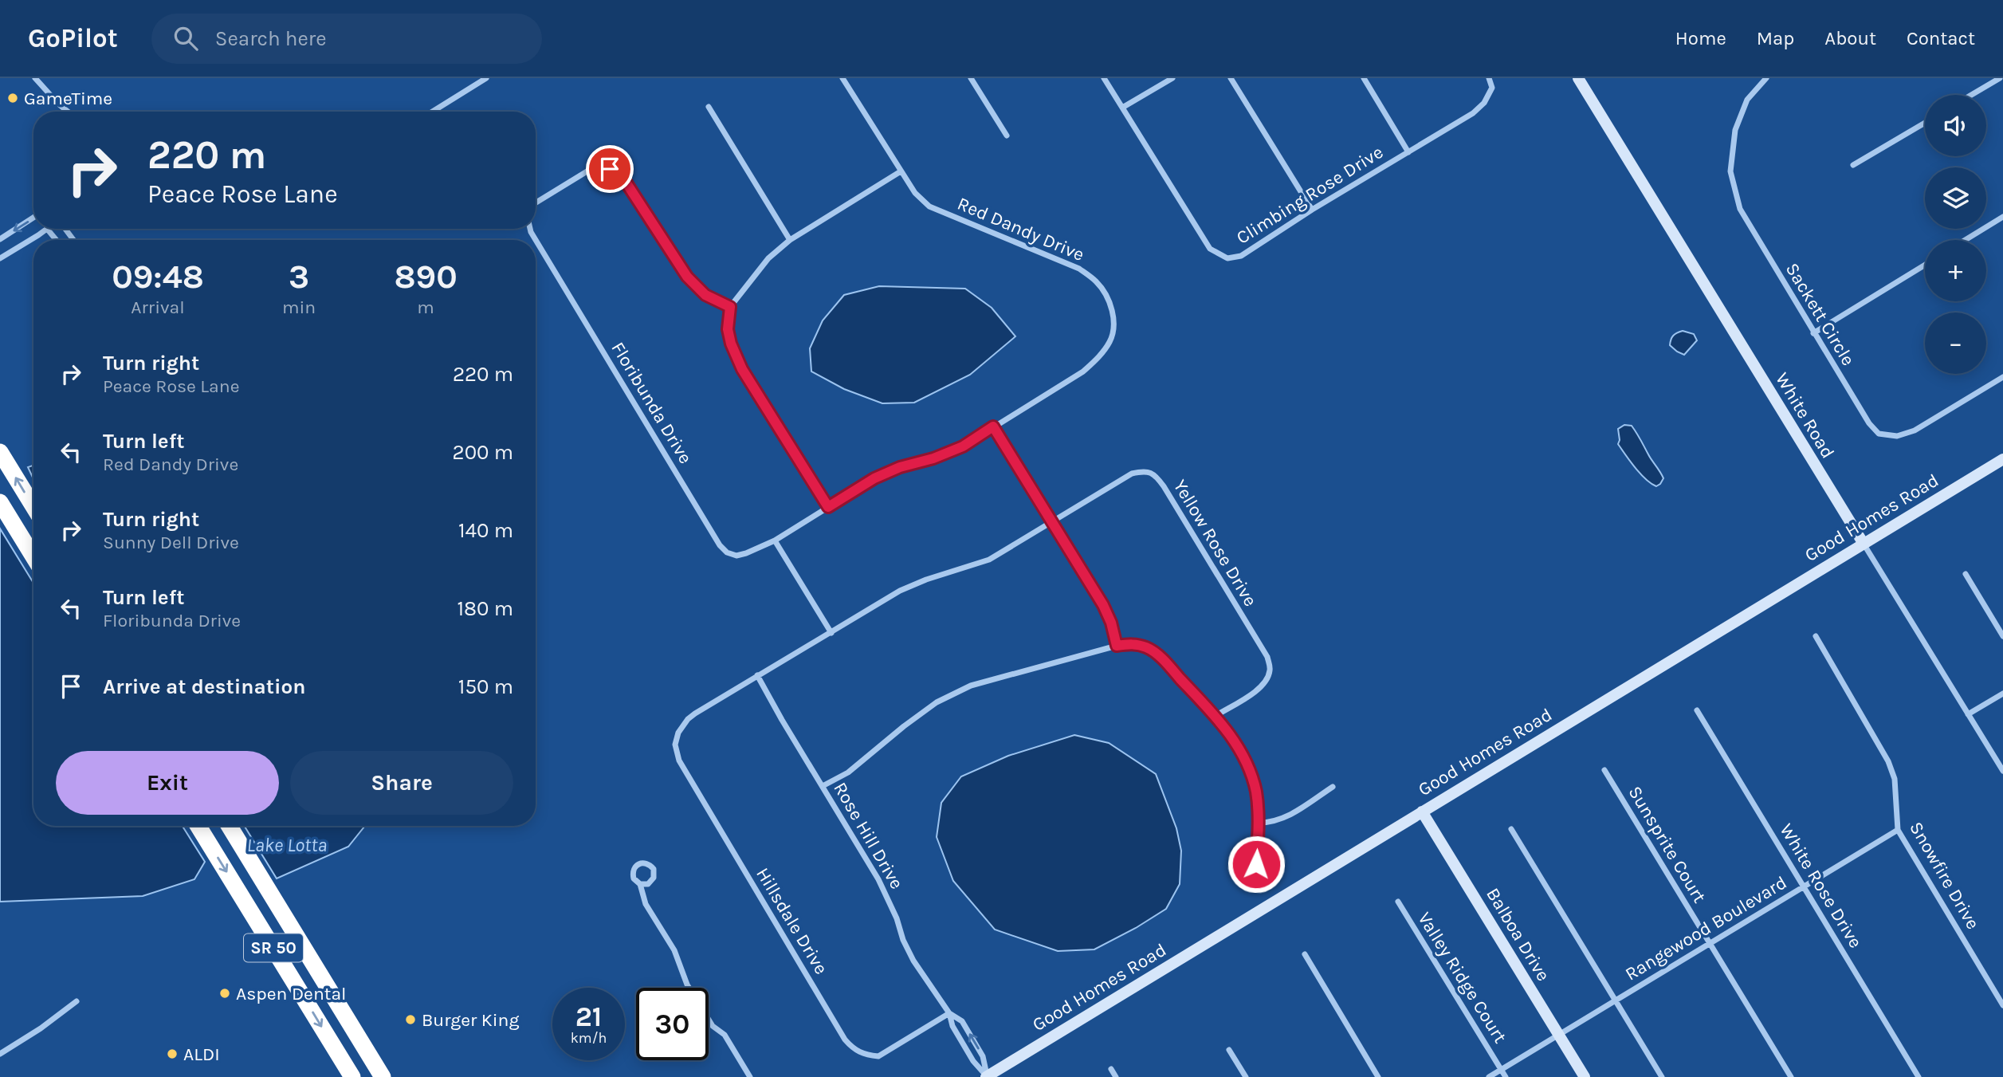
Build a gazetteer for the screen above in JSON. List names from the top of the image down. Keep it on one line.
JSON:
{"streets":{"highway":["SR 50"],"street":["Climbing Rose Drive","Red Dandy Drive","Sackett Circle","Floribunda Drive","White Road","Good Homes Road","Yellow Rose Drive","Rose Hill Drive","Sunsprite Court","Snowfire Drive","White Rose Drive","Hillsdale Drive","Rangewood Boulevard","Balboa Drive","Valley Ridge Court"]},"crossings":[["Red Dandy Drive","Floribunda Drive"],["White Road","Good Homes Road"],["Good Homes Road","Rose Hill Drive"],["Good Homes Road","Balboa Drive"],["Yellow Rose Drive","Rose Hill Drive"],["Yellow Rose Drive","Hillsdale Drive"],["Rose Hill Drive","Hillsdale Drive"],["Sunsprite Court","Rangewood Boulevard"],["Snowfire Drive","Rangewood Boulevard"],["White Rose Drive","Rangewood Boulevard"],["Rangewood Boulevard","Balboa Drive"],["Rangewood Boulevard","Valley Ridge Court"]],"water":["Lake Lotta"],"places":["GameTime","Aspen Dental","Burger King","ALDI"],"page":{"header":"GoPilot","search":"Search here","nav":["Home","Map","About","Contact"],"map_buttons":["+","−"],"turn":["220 m","Peace Rose Lane"],"eta":["09:48","Arrival","3","min","890","m"],"list":[{"name":"Turn right","note":"Peace Rose Lane","value":"220 m"},{"name":"Turn left","note":"Red Dandy Drive","value":"200 m"},{"name":"Turn right","note":"Sunny Dell Drive","value":"140 m"},{"name":"Turn left","note":"Floribunda Drive","value":"180 m"},{"name":"Arrive at destination","value":"150 m"}],"buttons":["Exit","Share"],"speed":"21 km/h","limit":"30"}}
